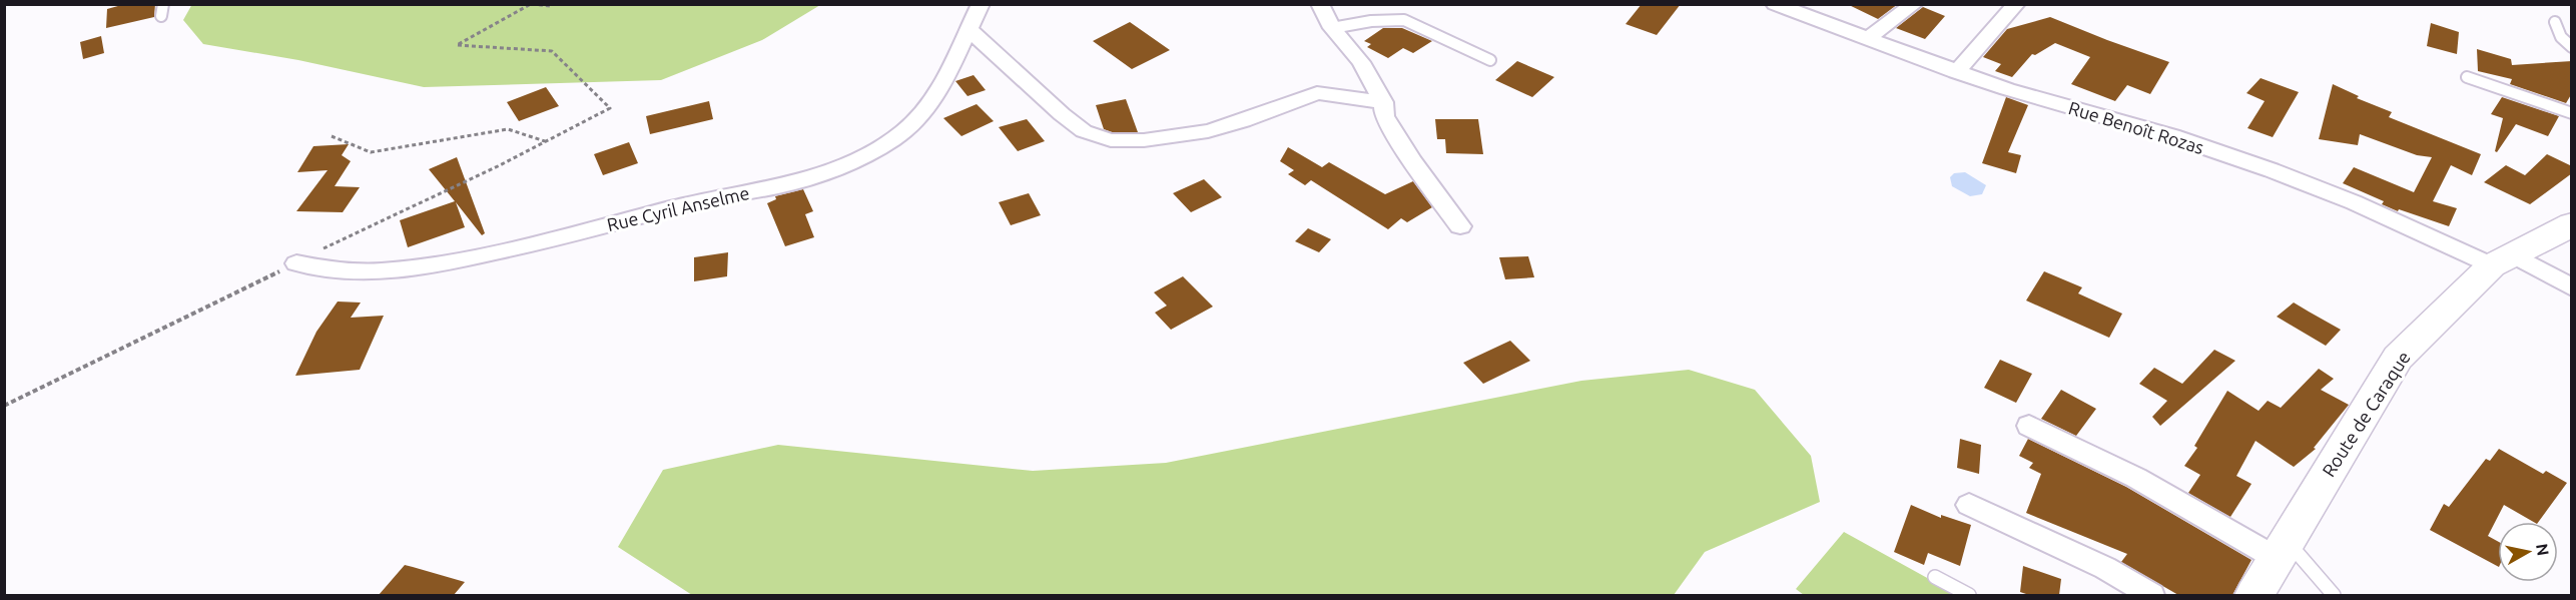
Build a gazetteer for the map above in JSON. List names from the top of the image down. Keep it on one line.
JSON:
{"streets":{"street":["Rue Benoît Rozas","Rue Cyril Anselme","Route de Caraque"]},"crossings":[["Rue Benoît Rozas","Route de Caraque"]],"north":"right"}
